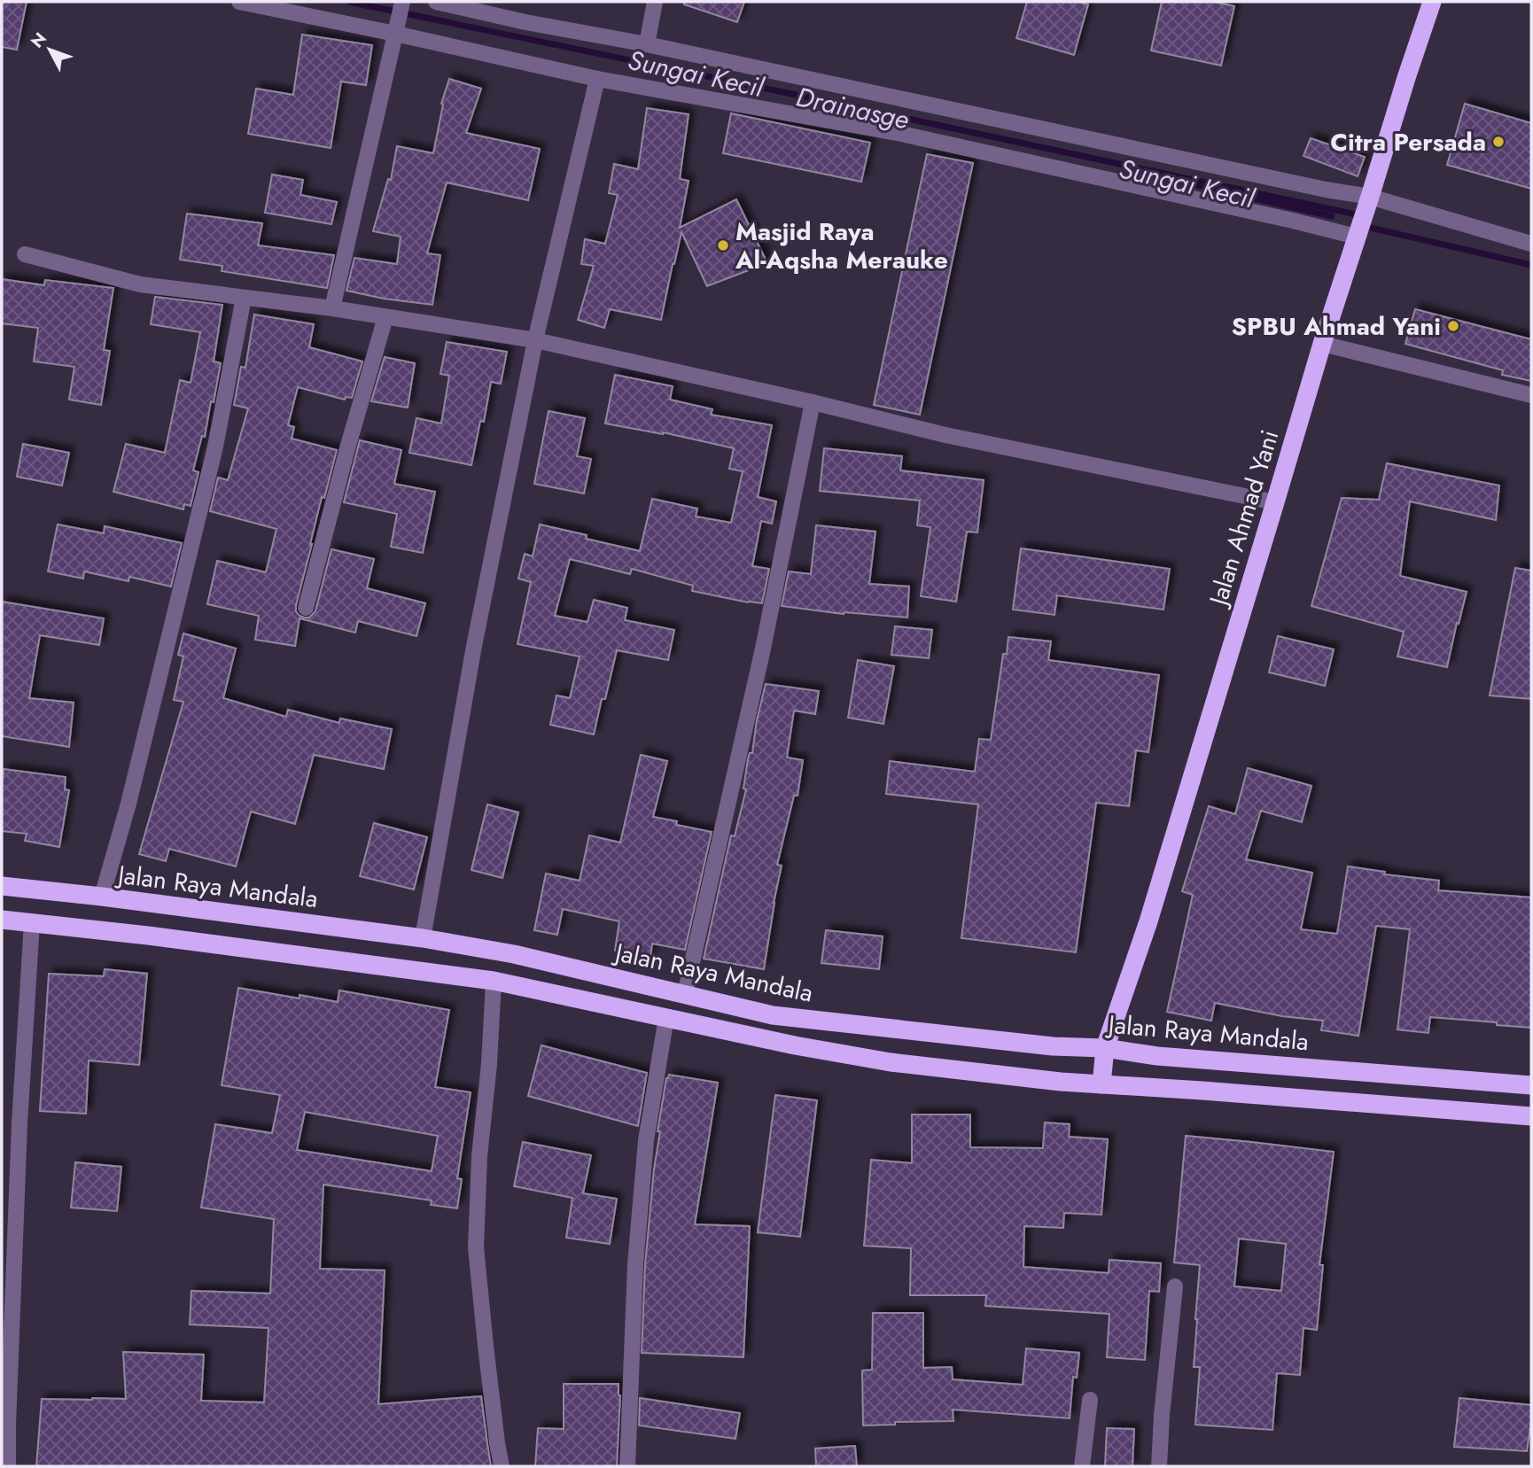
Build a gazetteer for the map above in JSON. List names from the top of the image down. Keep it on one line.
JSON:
{"streets":{"highway":["Jalan Ahmad Yani","Jalan Raya Mandala"]},"crossings":[["Jalan Ahmad Yani","Jalan Raya Mandala"]],"water":["Sungai Kecil","Drainasge"],"places":["Citra Persada","Masjid Raya Al-Aqsha Merauke","SPBU Ahmad Yani"],"north":"top left"}
